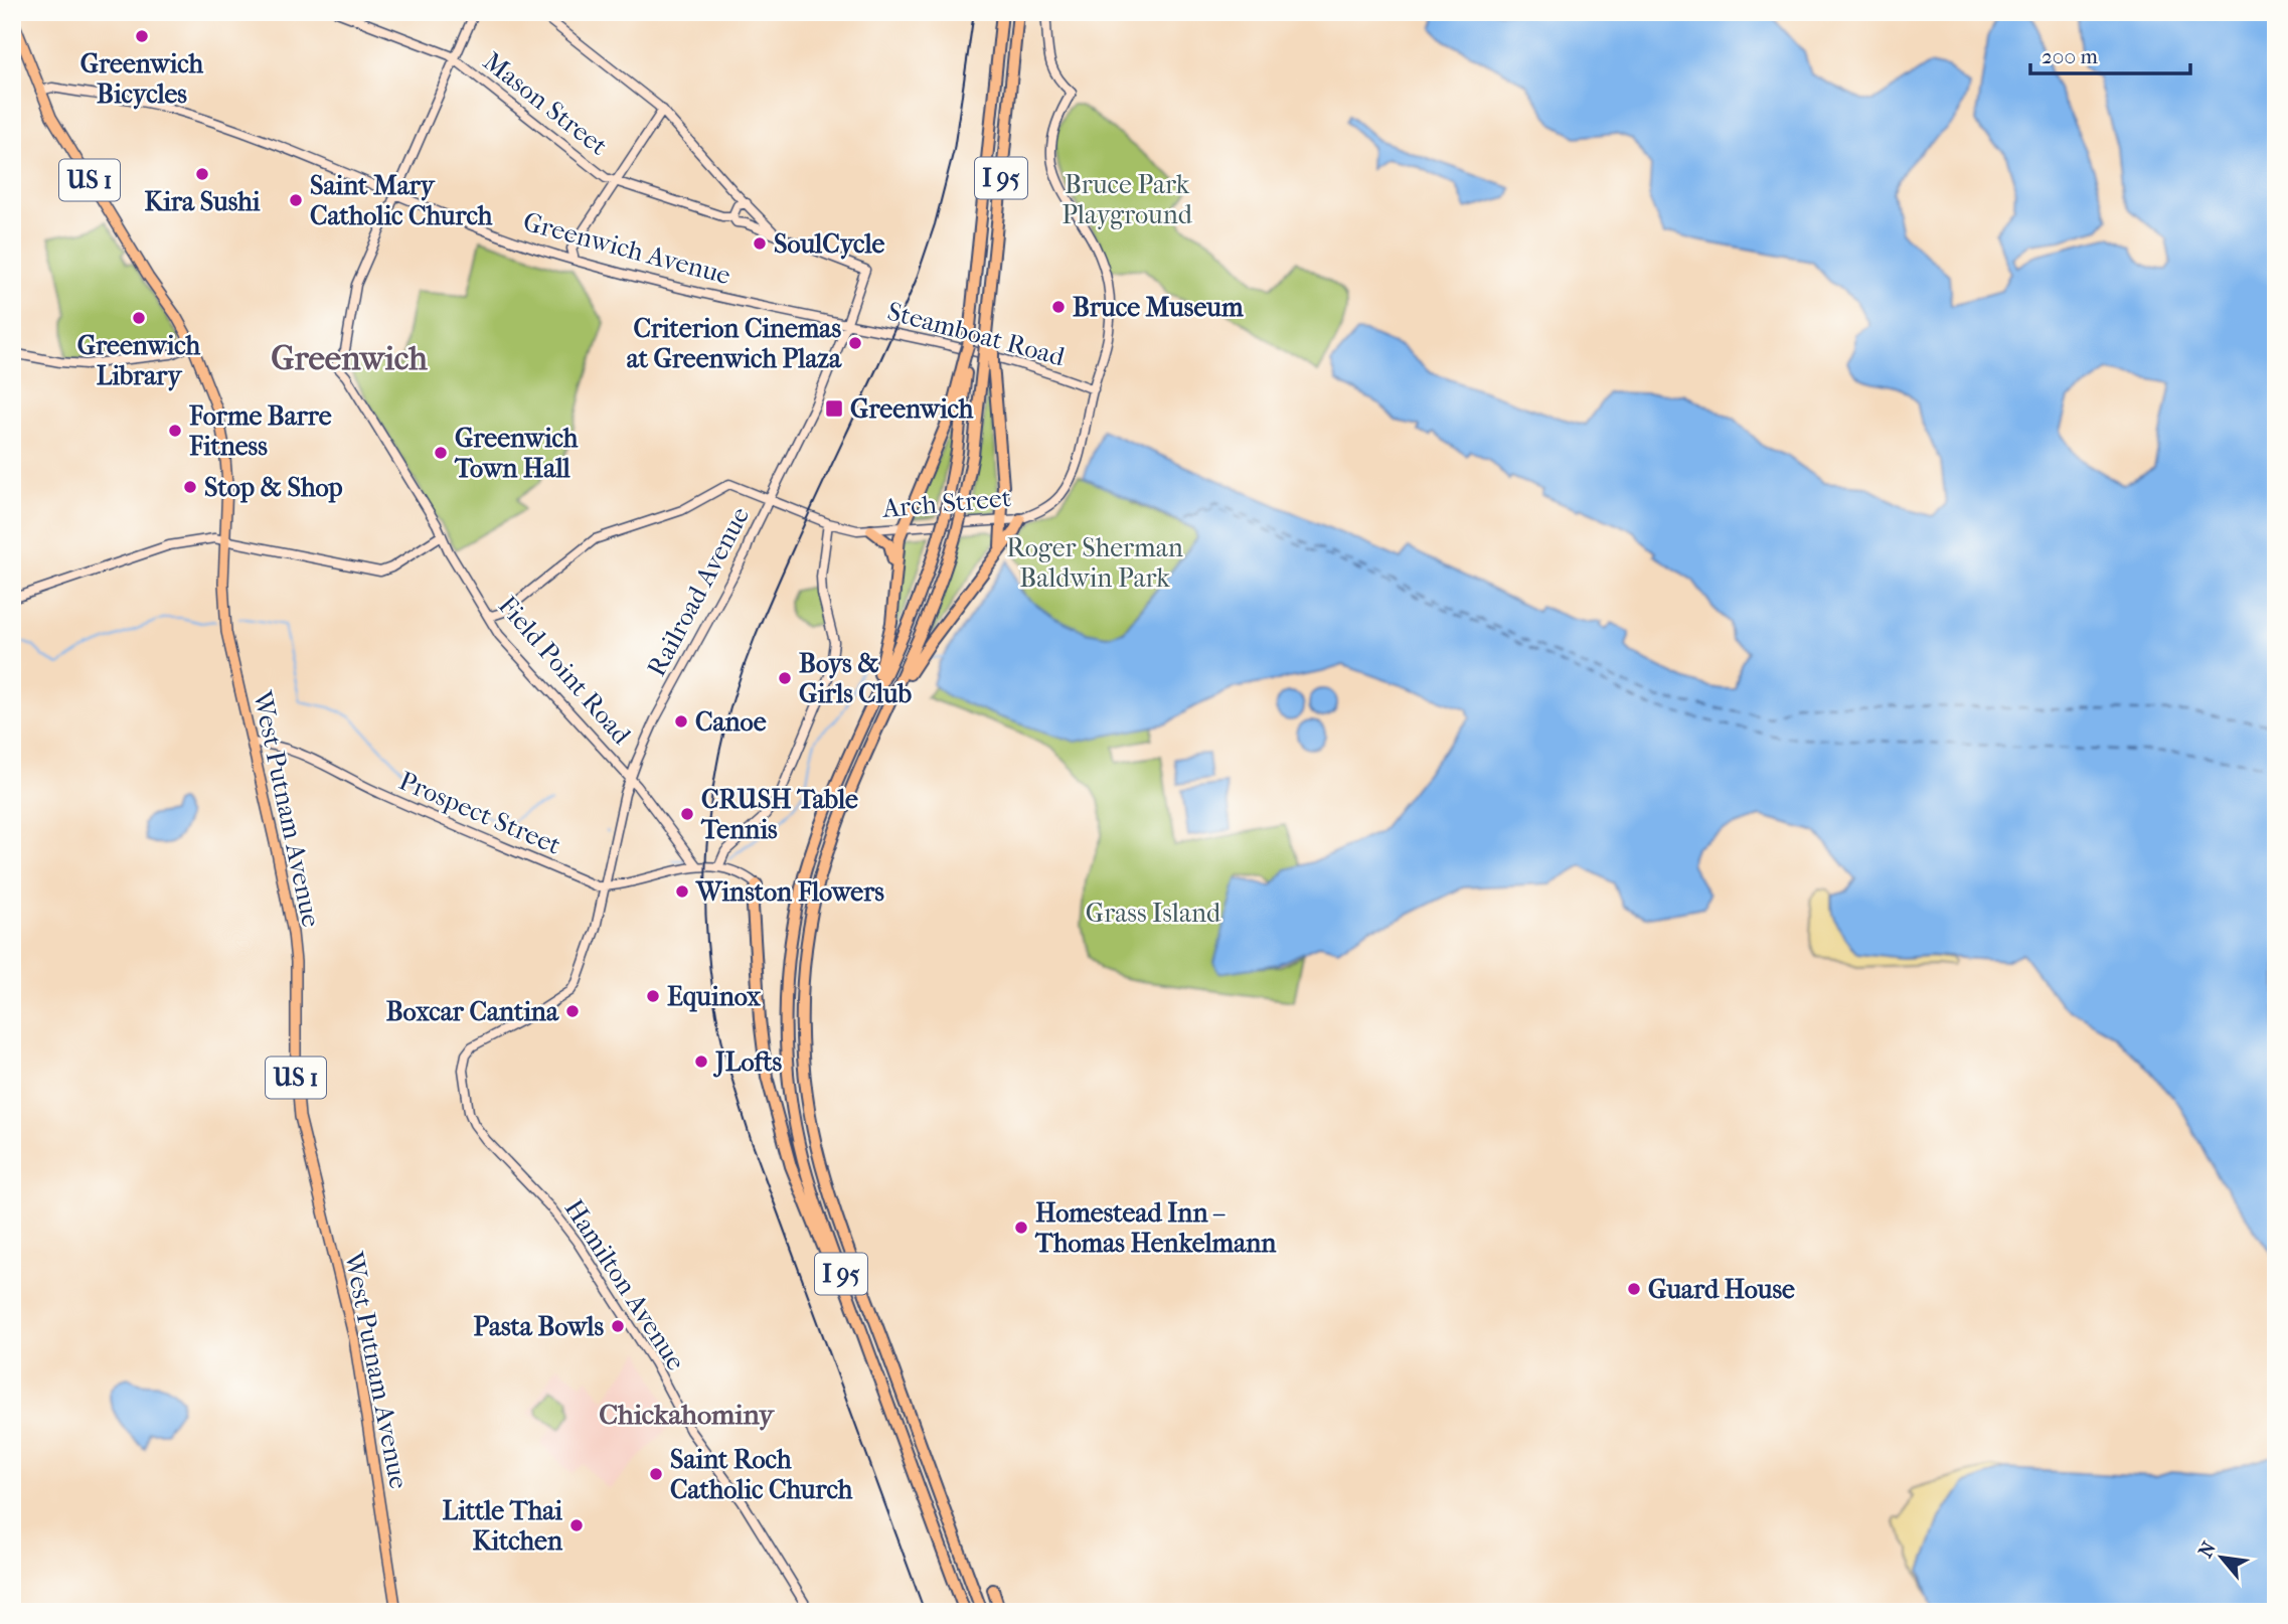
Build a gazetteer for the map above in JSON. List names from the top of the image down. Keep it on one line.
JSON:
{"streets":{"highway":["I 95"],"main road":["Mason Street","US 1","Greenwich Avenue","Steamboat Road","Arch Street","Railroad Avenue","Field Point Road","West Putnam Avenue","Prospect Street","Hamilton Avenue"]},"crossings":[["Mason Street","Railroad Avenue"],["Greenwich Avenue","Steamboat Road"],["Greenwich Avenue","Railroad Avenue"],["Greenwich Avenue","Field Point Road"],["Greenwich Avenue","West Putnam Avenue"],["Steamboat Road","Arch Street"],["Steamboat Road","Railroad Avenue"],["Arch Street","Railroad Avenue"],["Arch Street","Field Point Road"],["Railroad Avenue","Field Point Road"],["Railroad Avenue","Prospect Street"],["Railroad Avenue","Hamilton Avenue"],["Field Point Road","Prospect Street"],["West Putnam Avenue","Prospect Street"]],"districts":["Greenwich","Chickahominy"],"parks":["Bruce Park Playground","Roger Sherman Baldwin Park","Grass Island"],"places":{"other":["Greenwich Bicycles","Kira Sushi","Saint Mary Catholic Church","SoulCycle","Bruce Museum","Greenwich Library","Criterion Cinemas at Greenwich Plaza","Forme Barre Fitness","Greenwich Town Hall","Stop & Shop","Boys & Girls Club","Canoe","CRUSH Table Tennis","Winston Flowers","Equinox","Boxcar Cantina","JLofts","Homestead Inn – Thomas Henkelmann","Guard House","Pasta Bowls","Saint Roch Catholic Church","Little Thai Kitchen"],"transit":["Greenwich"]},"scale_bar":"200 m","north":"top left"}
